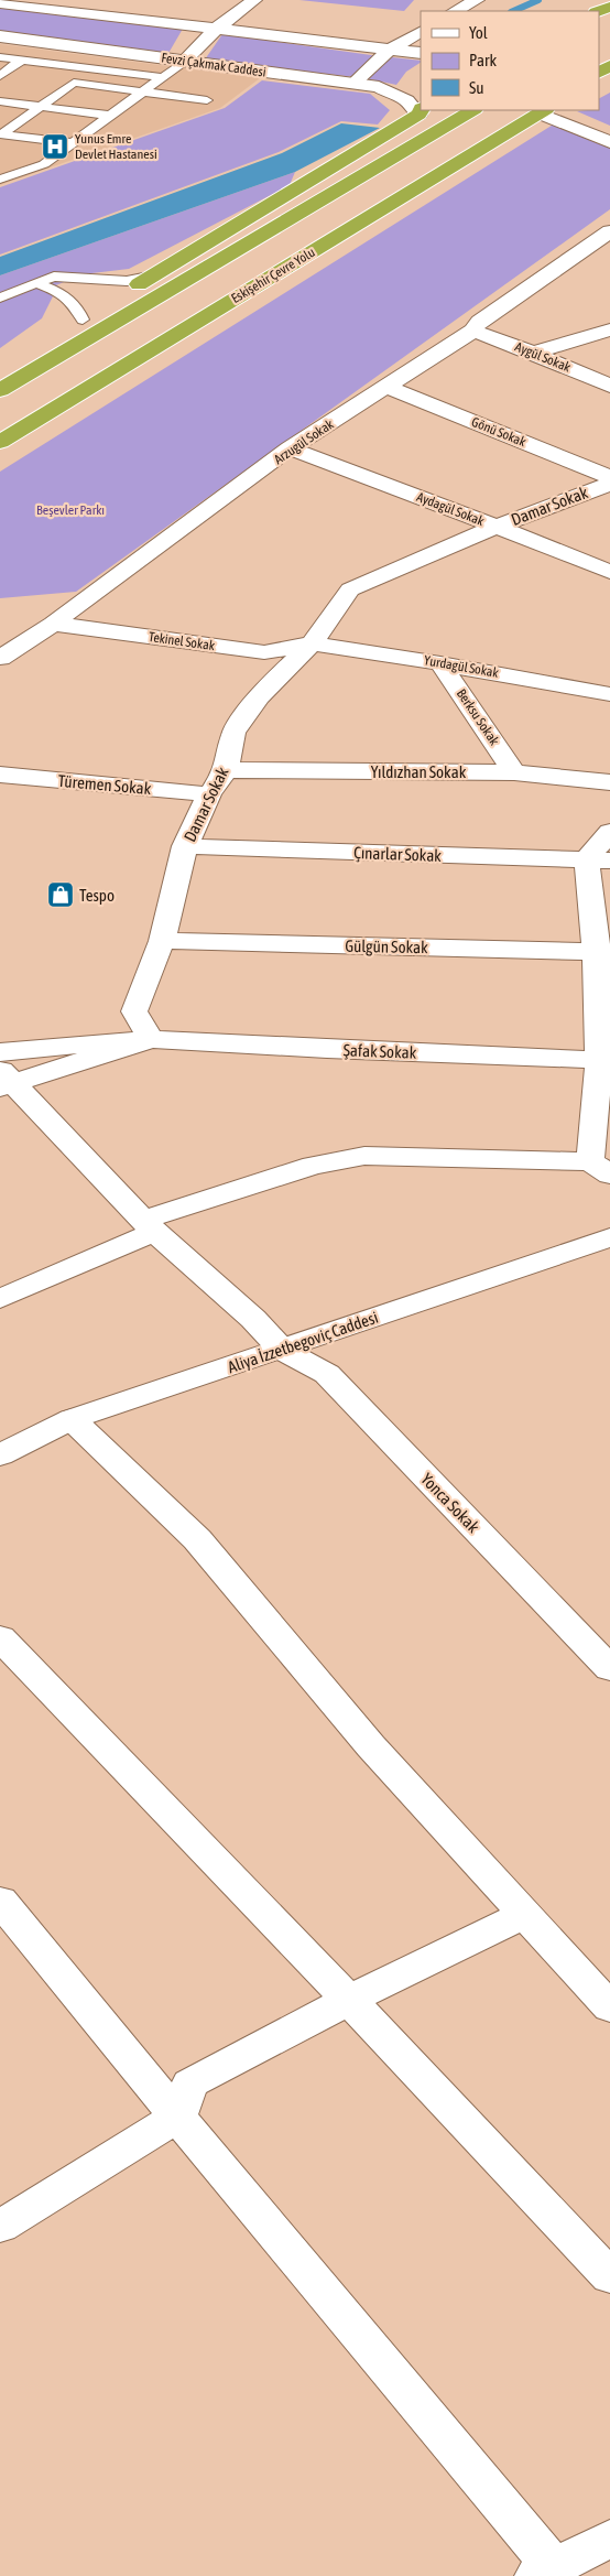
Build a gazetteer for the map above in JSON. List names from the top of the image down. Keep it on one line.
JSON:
{"streets":{"highway":["Eskişehir Çevre Yolu"],"street":["Fevzi Çakmak Caddesi","Aygül Sokak","Gönü Sokak","Arzugül Sokak","Damar Sokak","Aydagül Sokak","Tekinel Sokak","Yurdagül Sokak","Berksu Sokak","Yıldızhan Sokak","Türemen Sokak","Çınarlar Sokak","Gülgün Sokak","Şafak Sokak","Aliya İzzetbegoviç Caddesi","Yonca Sokak"]},"crossings":[["Aygül Sokak","Arzugül Sokak"],["Gönü Sokak","Arzugül Sokak"],["Arzugül Sokak","Aydagül Sokak"],["Arzugül Sokak","Tekinel Sokak"],["Damar Sokak","Aydagül Sokak"],["Damar Sokak","Tekinel Sokak"],["Damar Sokak","Yurdagül Sokak"],["Damar Sokak","Yıldızhan Sokak"],["Damar Sokak","Türemen Sokak"],["Damar Sokak","Çınarlar Sokak"],["Damar Sokak","Gülgün Sokak"],["Damar Sokak","Şafak Sokak"],["Tekinel Sokak","Yurdagül Sokak"],["Yurdagül Sokak","Berksu Sokak"],["Berksu Sokak","Yıldızhan Sokak"],["Aliya İzzetbegoviç Caddesi","Yonca Sokak"]],"parks":["Beşevler Parkı"],"places":{"hospital":["Yunus Emre Devlet Hastanesi"],"shop":["Tespo"]},"legend":["Yol","Park","Su"]}
